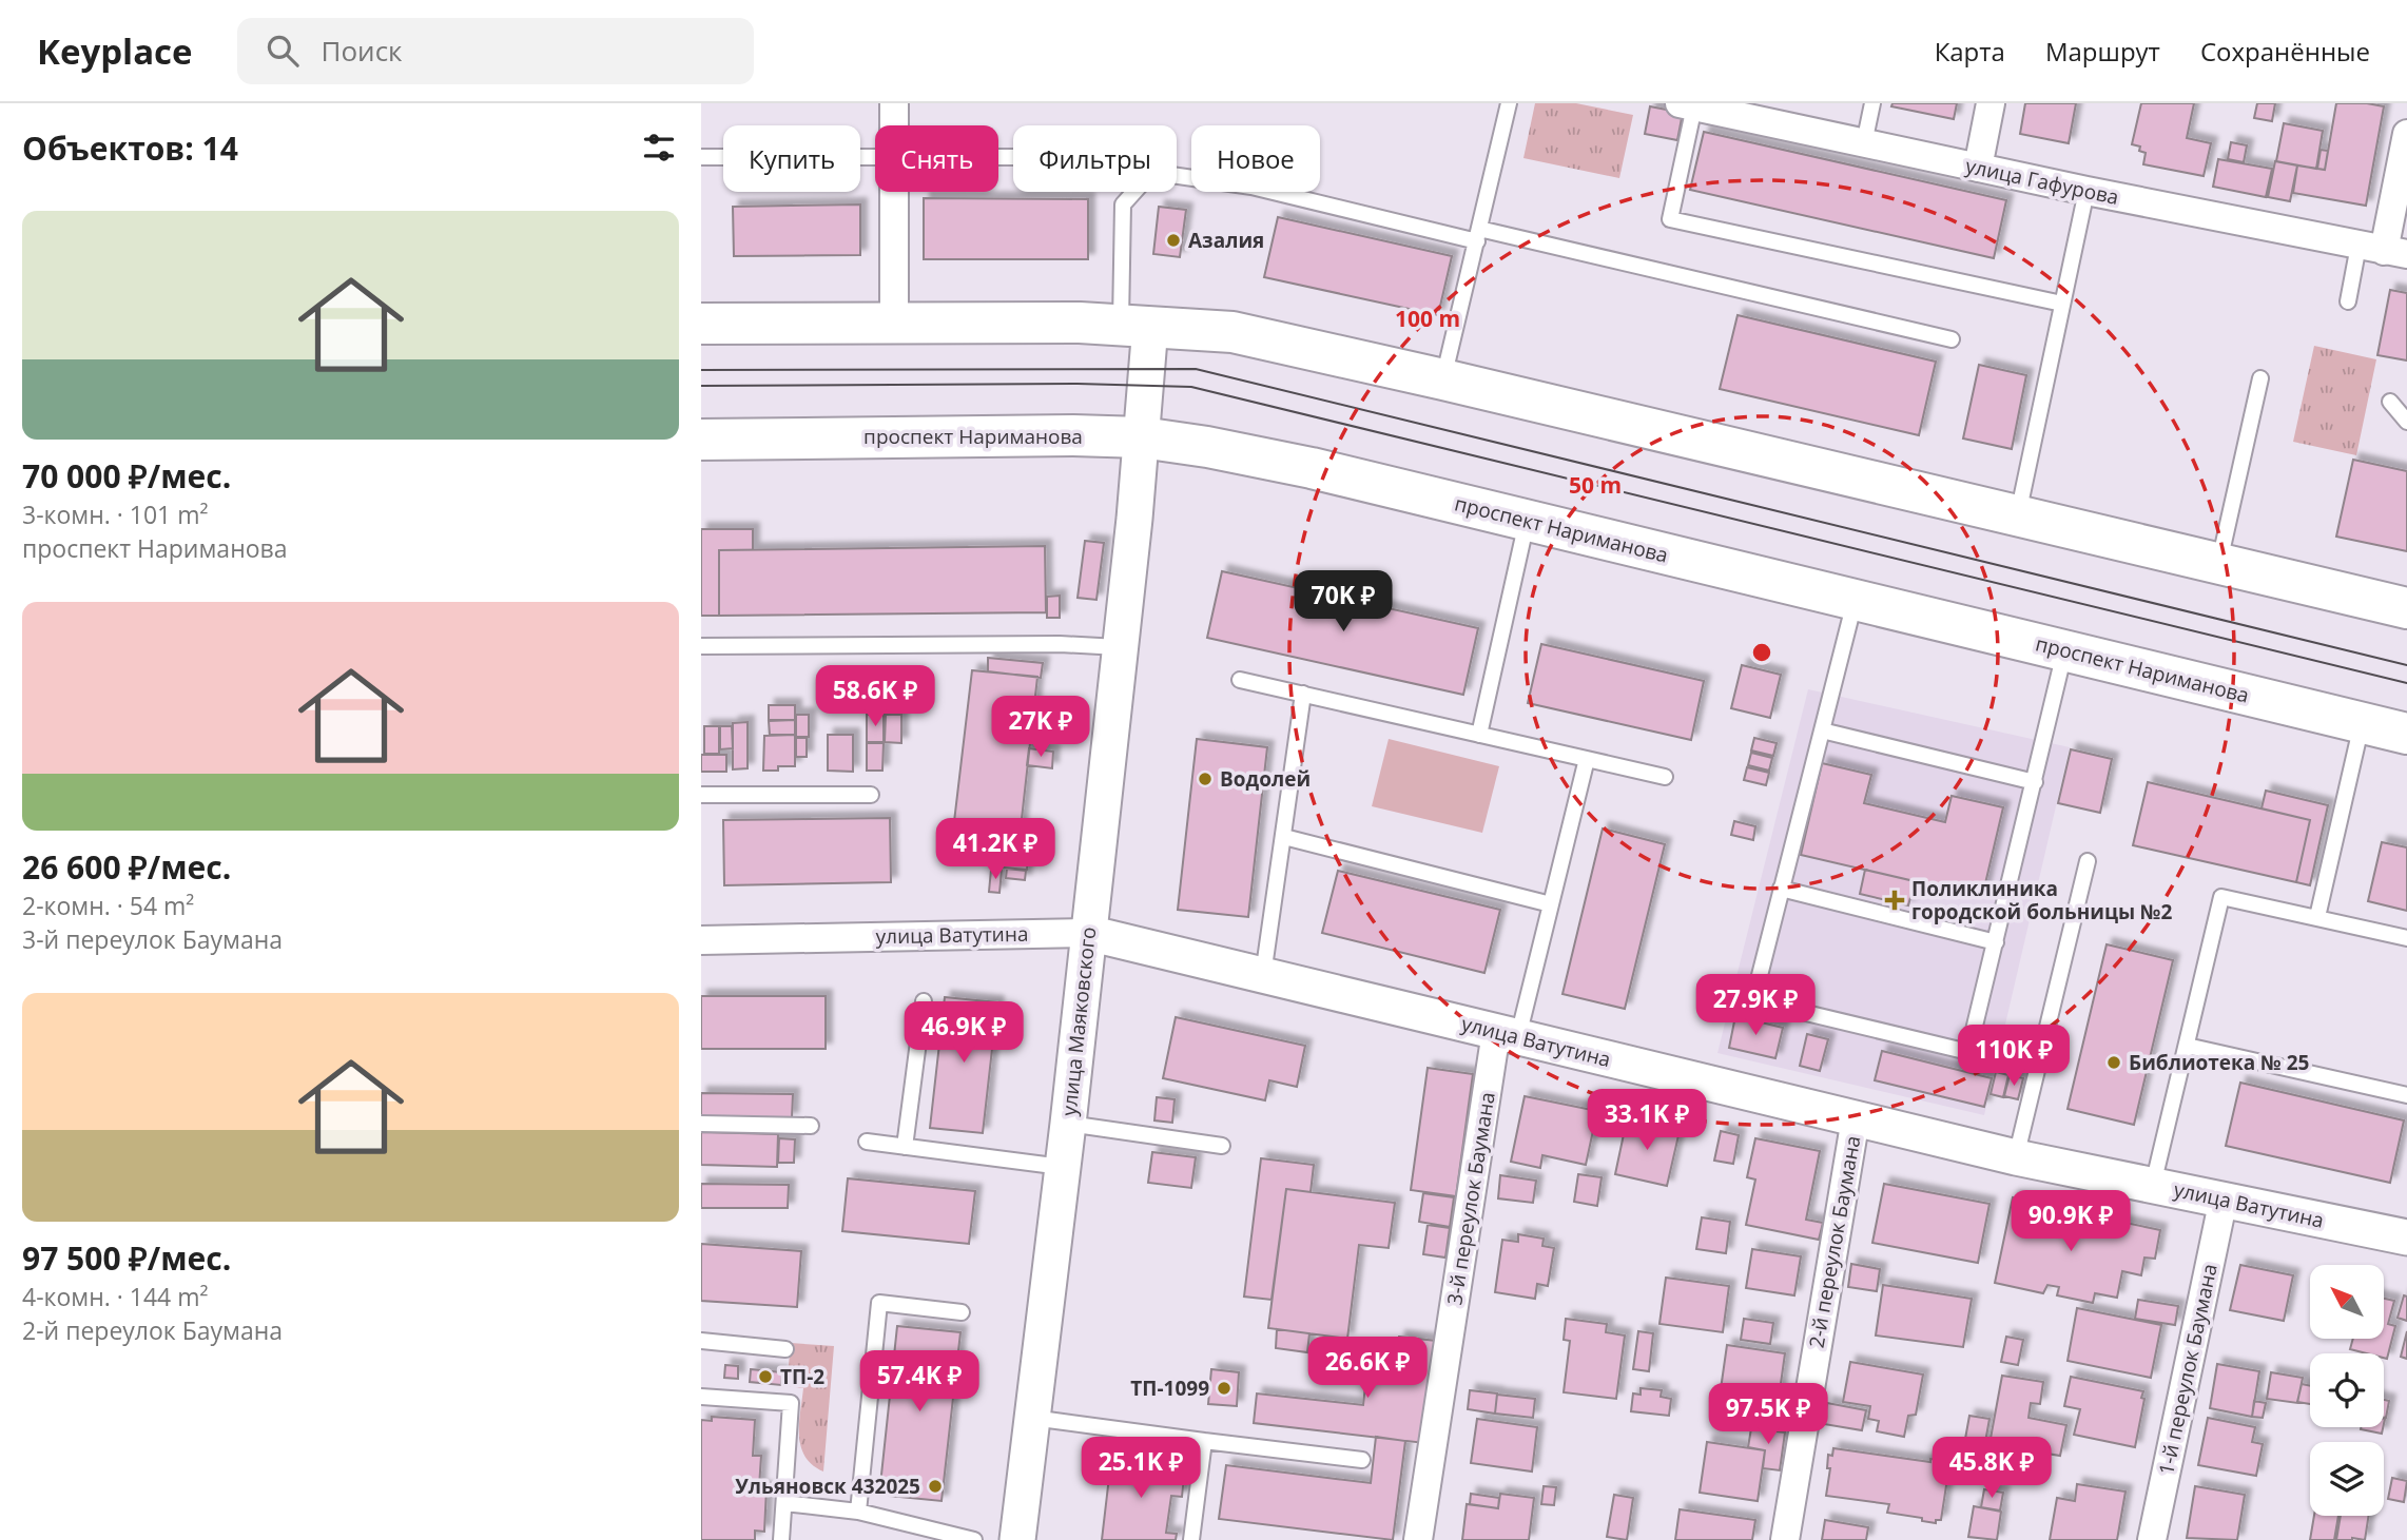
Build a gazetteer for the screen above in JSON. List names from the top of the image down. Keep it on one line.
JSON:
{"streets":{"main road":["проспект Нариманова"],"street":["улица Гафурова","улица Ватутина","улица Маяковского","3-й переулок Баумана","2-й переулок Баумана","1-й переулок Баумана"]},"crossings":[["проспект Нариманова","улица Маяковского"],["улица Ватутина","улица Маяковского"],["улица Ватутина","3-й переулок Баумана"],["улица Ватутина","2-й переулок Баумана"],["улица Ватутина","1-й переулок Баумана"]],"places":{"other":["Азалия","Водолей","Библиотека № 25","ТП-2","ТП-1099","Ульяновск 432025"],"health":["Поликлиника городской больницы №2"]},"north":"top left","page":{"header":"Keyplace","search":"Поиск","nav":["Карта","Маршрут","Сохранённые"],"heading":"Объектов: 14","chip":["Купить","Снять","Фильтры","Новое"],"list":[{"name":"70 000 ₽/мес.","note":"3-комн. · 101 m² · проспект Нариманова"},{"name":"26 600 ₽/мес.","note":"2-комн. · 54 m² · 3-й переулок Баумана"},{"name":"97 500 ₽/мес.","note":"4-комн. · 144 m² · 2-й переулок Баумана"}],"price":["70K ₽","58.6K ₽","27K ₽","41.2K ₽","27.9K ₽","46.9K ₽","110K ₽","33.1K ₽","90.9K ₽","26.6K ₽","57.4K ₽","97.5K ₽","25.1K ₽","45.8K ₽"]},"rings":["100 m","50 m"]}
